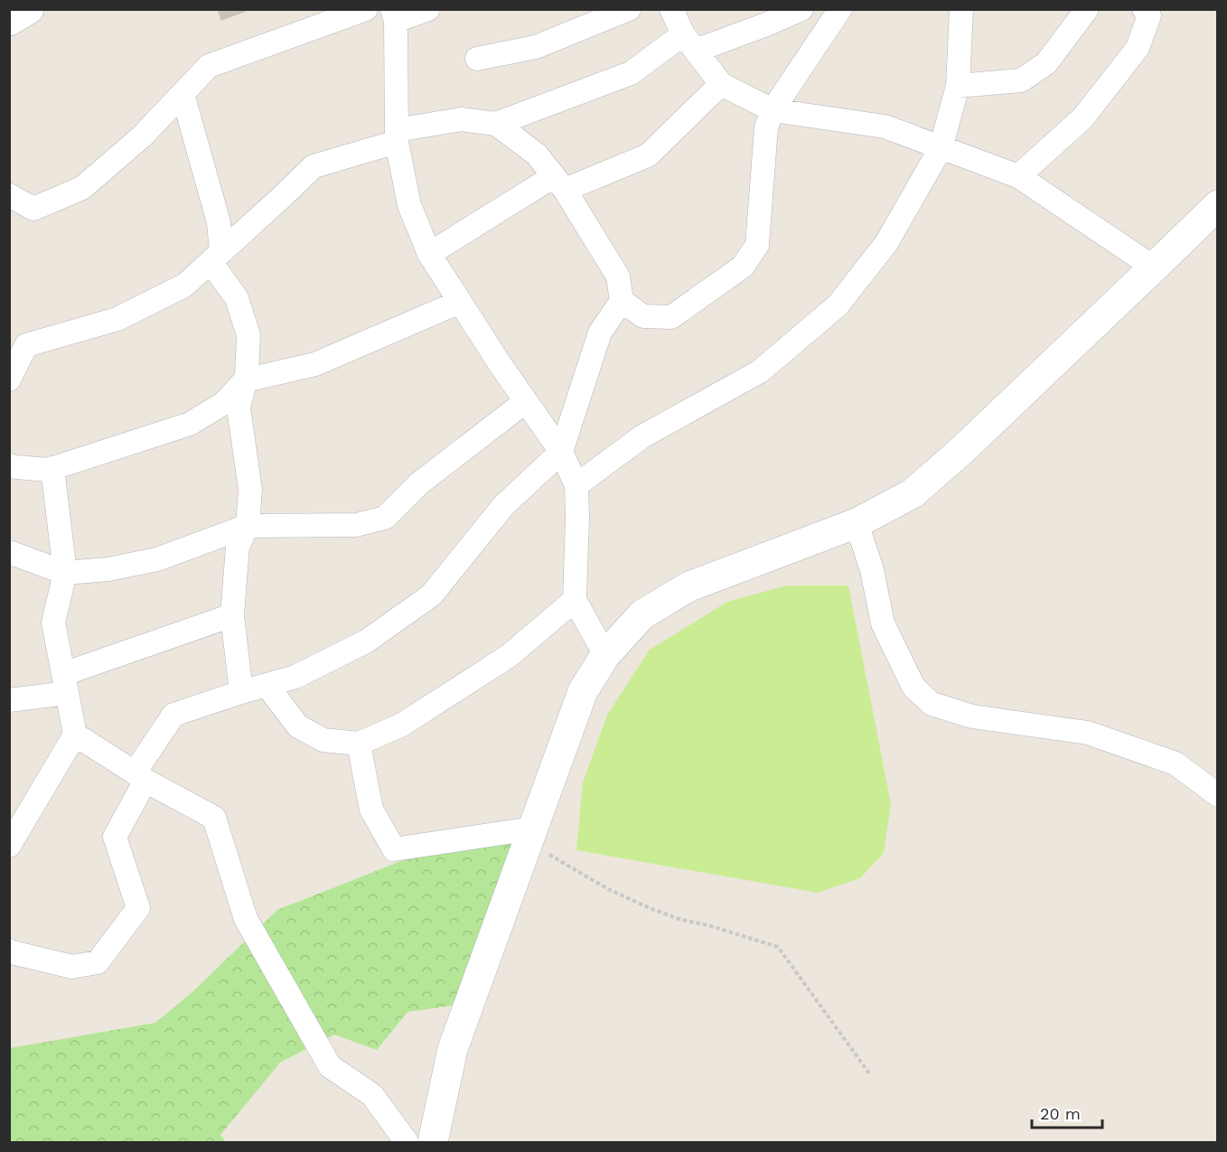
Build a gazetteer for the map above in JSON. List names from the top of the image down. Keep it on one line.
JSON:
{"scale_bar":"20 m"}
